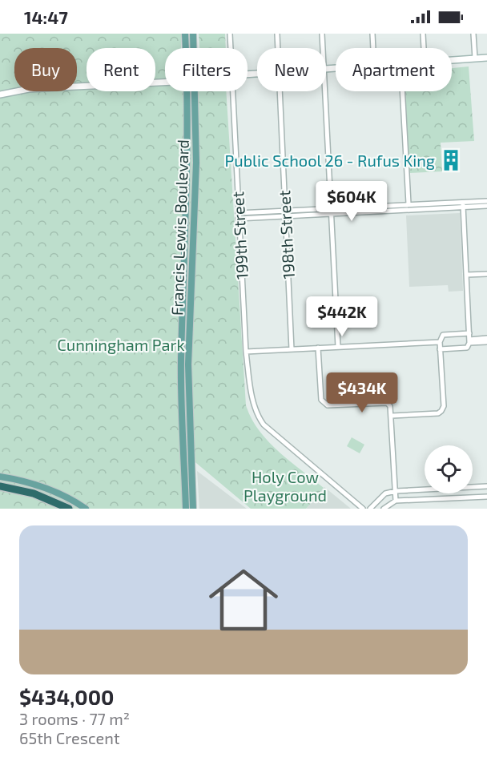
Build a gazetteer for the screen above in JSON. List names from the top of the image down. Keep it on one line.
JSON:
{"streets":{"main road":["Francis Lewis Boulevard"],"street":["198th Street","199th Street"]},"parks":["Cunningham Park","Holy Cow Playground"],"places":{"building":["Public School 26 - Rufus King"]},"page":{"status":"14:47","chip":["Buy","Rent","Filters","New","Apartment"],"price":["$604K","$442K","$434K"],"list":[{"name":"$434,000","note":"3 rooms · 77 m² · 65th Crescent"}]}}
